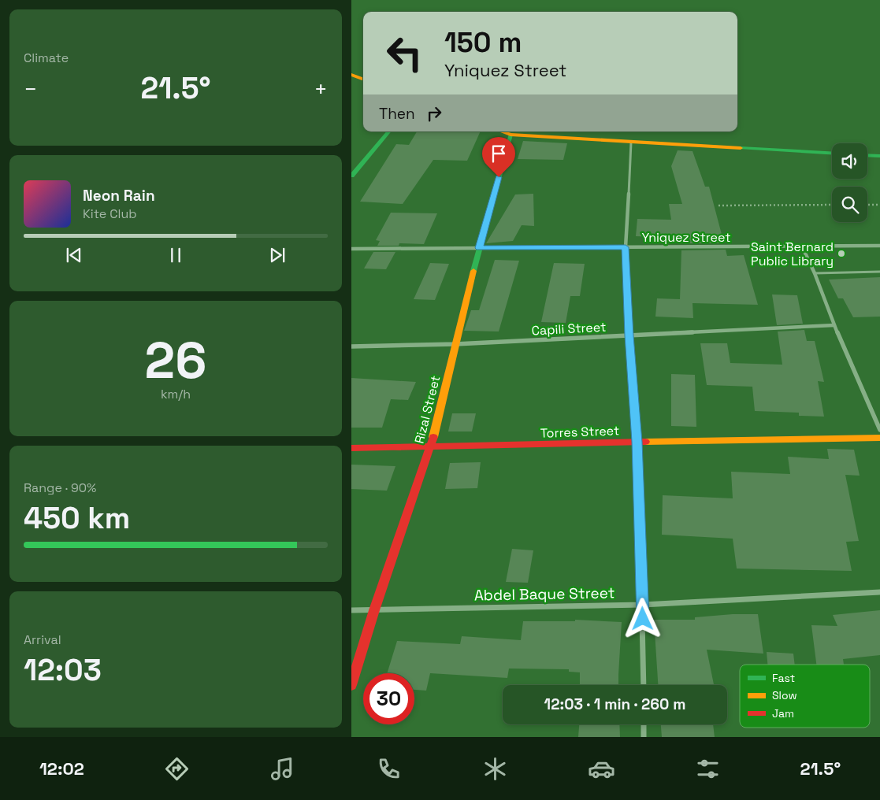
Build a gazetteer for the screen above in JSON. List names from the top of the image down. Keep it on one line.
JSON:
{"streets":{"street":["Yniquez Street","Capili Street","Rizal Street","Torres Street","Abdel Baque Street"]},"crossings":[["Yniquez Street","Rizal Street"],["Capili Street","Rizal Street"],["Rizal Street","Torres Street"],["Rizal Street","Abdel Baque Street"]],"places":["Saint Bernard Public Library"],"legend":["Fast","Slow","Jam"],"page":{"tile":["Climate",["26","km/h"],["Range · 90%","450 km"],["Arrival","12:03"]],"turn":["150 m","Yniquez Street"],"heat":["−","21.5°","+"],"then":"Then","song":["Neon Rain","Kite Club"],"limit":"30","trip":"12:03 · 1 min · 260 m","tabs":["12:02","21.5°"]}}
